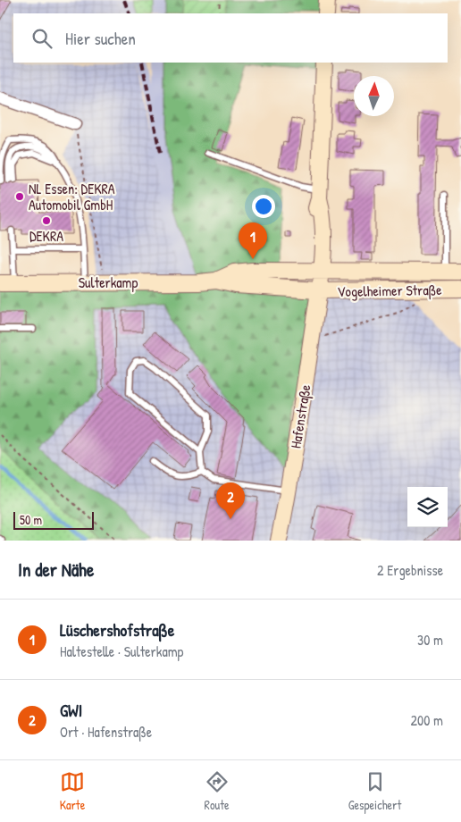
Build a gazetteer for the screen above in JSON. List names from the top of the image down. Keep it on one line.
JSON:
{"streets":{"street":["Sulterkamp","Vogelheimer Straße","Hafenstraße"]},"crossings":[["Sulterkamp","Vogelheimer Straße"],["Sulterkamp","Hafenstraße"],["Vogelheimer Straße","Hafenstraße"]],"places":["NL Essen: DEKRA Automobil GmbH","DEKRA"],"scale_bar":"50 m","north":"top","page":{"search":"Hier suchen","pins":["1","2"],"scale":"50 m","heading":["In der Nähe","2 Ergebnisse"],"list":[{"mark":"1","name":"Lüschershofstraße","note":"Haltestelle · Sulterkamp","value":"30 m"},{"mark":"2","name":"GWI","note":"Ort · Hafenstraße","value":"200 m"}],"nav":["Karte","Route","Gespeichert"]}}
